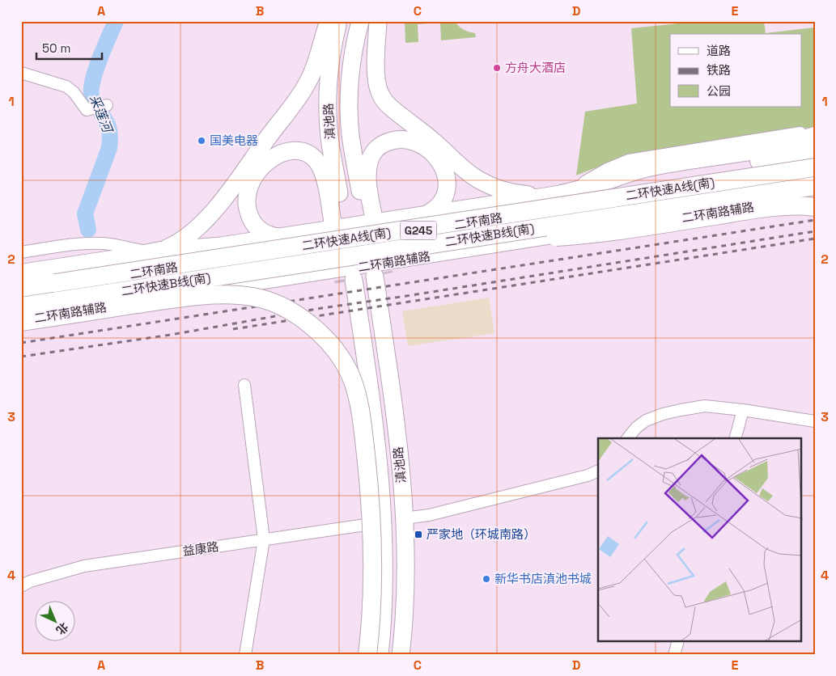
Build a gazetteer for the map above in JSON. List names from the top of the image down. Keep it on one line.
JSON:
{"streets":{"highway":["二环快速A线(南)","二环快速B线(南)"],"main road":["滇池路","二环南路","G245"],"street":["二环南路辅路","益康路"]},"crossings":[["滇池路","益康路"],["二环快速A线(南)","二环南路"],["二环南路","二环快速B线(南)"]],"water":["采莲河"],"places":{"other":["方舟大酒店","国美电器","新华书店滇池书城"],"transit":["严家地（环城南路）"]},"legend":["道路","铁路","公园"],"scale_bar":"50 m","north":"bottom right","grid":{"columns":["A","B","C","D","E"],"rows":["1","2","3","4"]}}
